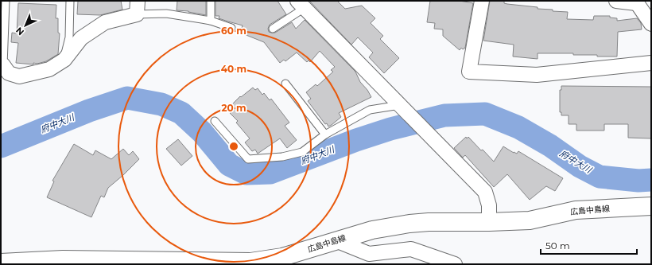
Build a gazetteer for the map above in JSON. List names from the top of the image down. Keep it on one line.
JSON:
{"streets":{"main road":["広島中島線"]},"water":["府中大川"],"scale_bar":"50 m","north":"bottom left","rings":["60 m","40 m","20 m"]}
